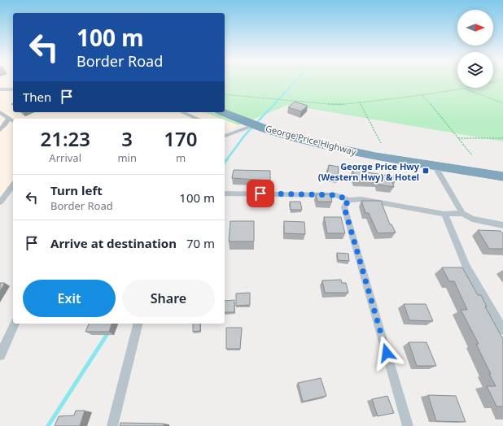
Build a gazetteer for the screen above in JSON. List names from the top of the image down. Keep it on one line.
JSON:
{"streets":{"highway":["George Price Highway"]},"places":{"transit":["George Price Hwy (Western Hwy) & Hotel"]},"north":"right","page":{"turn":["100 m","Border Road"],"then":"Then","eta":["21:23","Arrival","3","min","170","m"],"list":[{"name":"Turn left","note":"Border Road","value":"100 m"},{"name":"Arrive at destination","value":"70 m"}],"buttons":["Exit","Share"]}}
